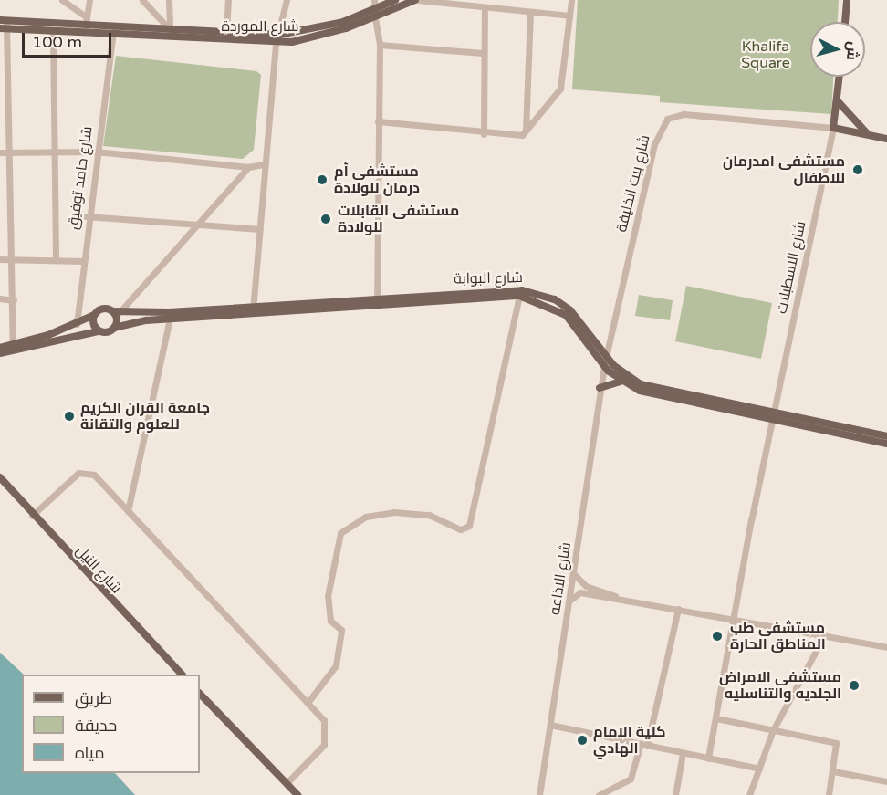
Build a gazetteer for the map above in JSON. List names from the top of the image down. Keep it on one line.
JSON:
{"streets":{"main road":["شارع الموردة","شارع البوابة","شارع النيل"],"street":["شارع حامد توفيق","شارع بيت الخليفة","شارع الاسطبلات","شارع الاذاعه"]},"crossings":[["شارع الموردة","شارع حامد توفيق"],["شارع بيت الخليفة","شارع الاسطبلات"],["شارع بيت الخليفة","شارع البوابة"],["شارع بيت الخليفة","شارع الاذاعه"],["شارع الاسطبلات","شارع البوابة"],["شارع البوابة","شارع الاذاعه"]],"parks":["Khalifa Square"],"places":["مستشفى امدرمان للاطفال","مستشفى أم درمان للولادة","مستشفى القابلات للولادة","جامعة القران الكريم للعلوم والتقانة","مستشفى طب المناطق الحارة","مستشفى الامراض الجلديه والتناسليه","كلية الامام الهادي"],"legend":["طريق","حديقة","مياه"],"scale_bar":"100 m","north":"right"}
